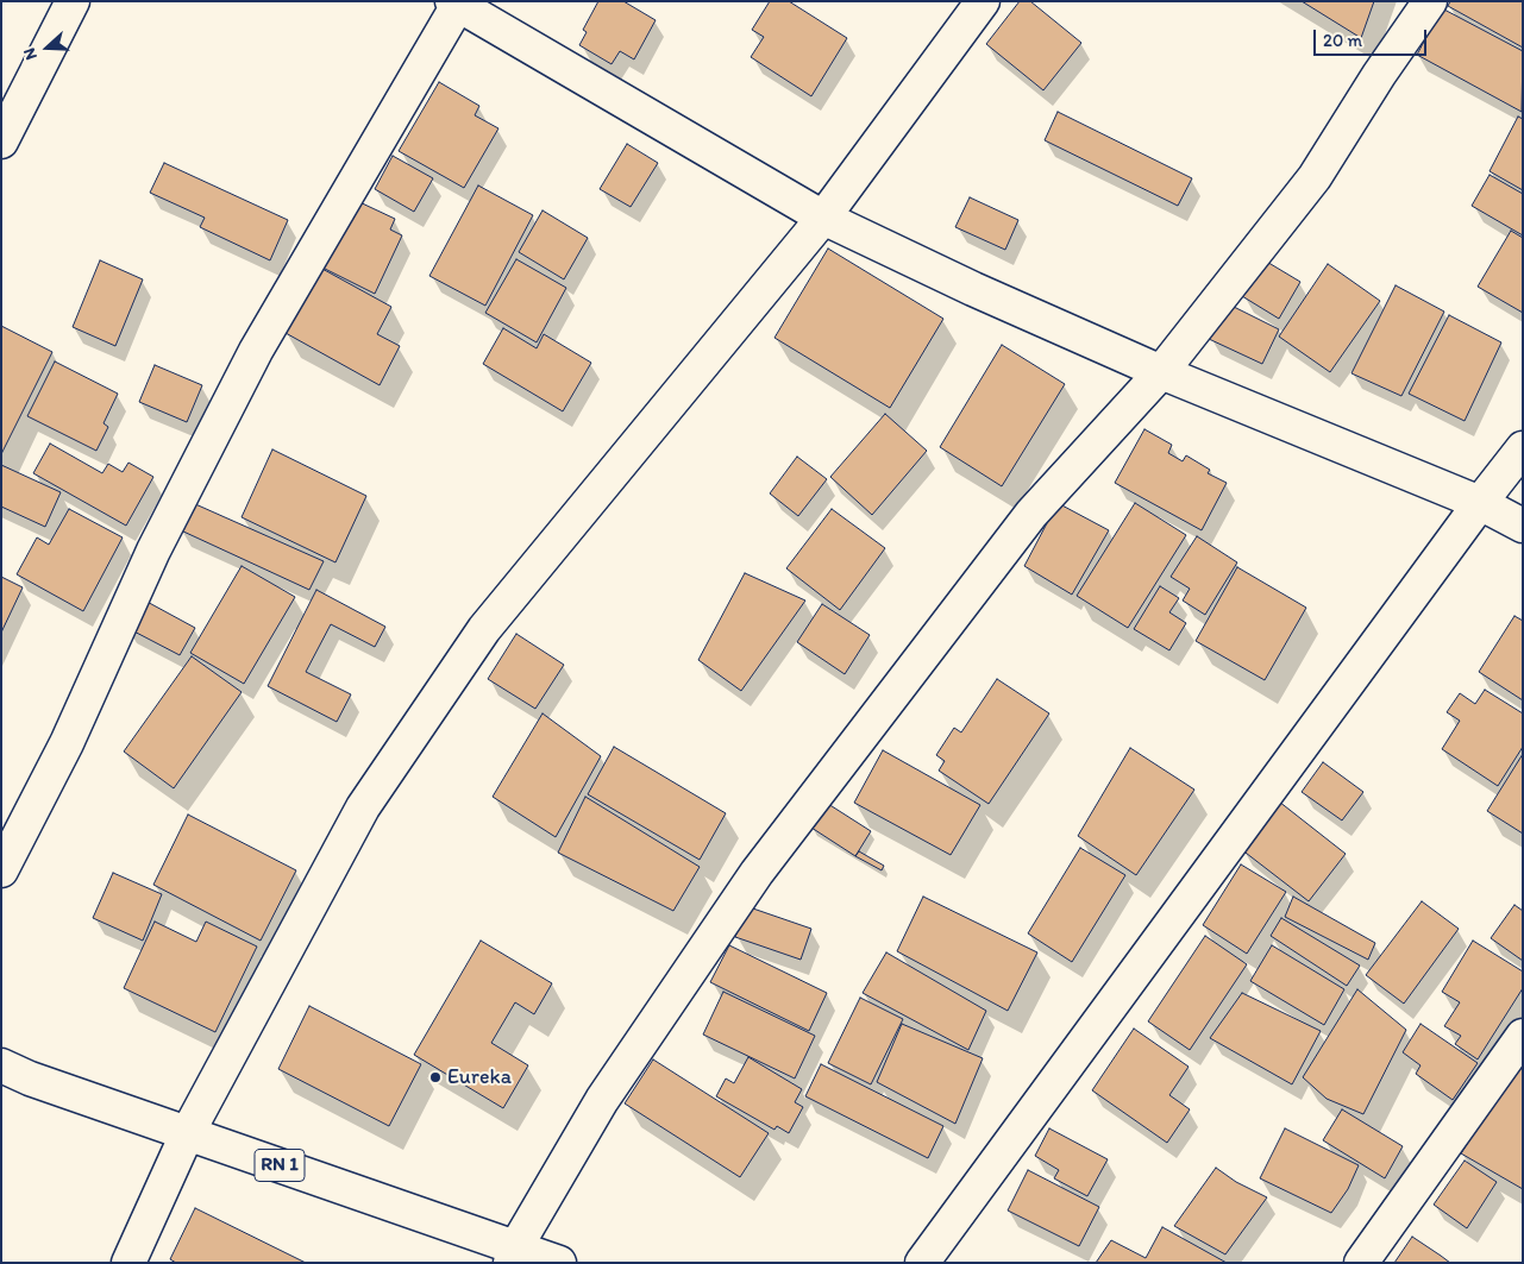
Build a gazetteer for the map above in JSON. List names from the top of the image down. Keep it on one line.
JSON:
{"streets":{"main road":["RN 1"]},"places":["Eureka"],"scale_bar":"20 m","north":"left"}
